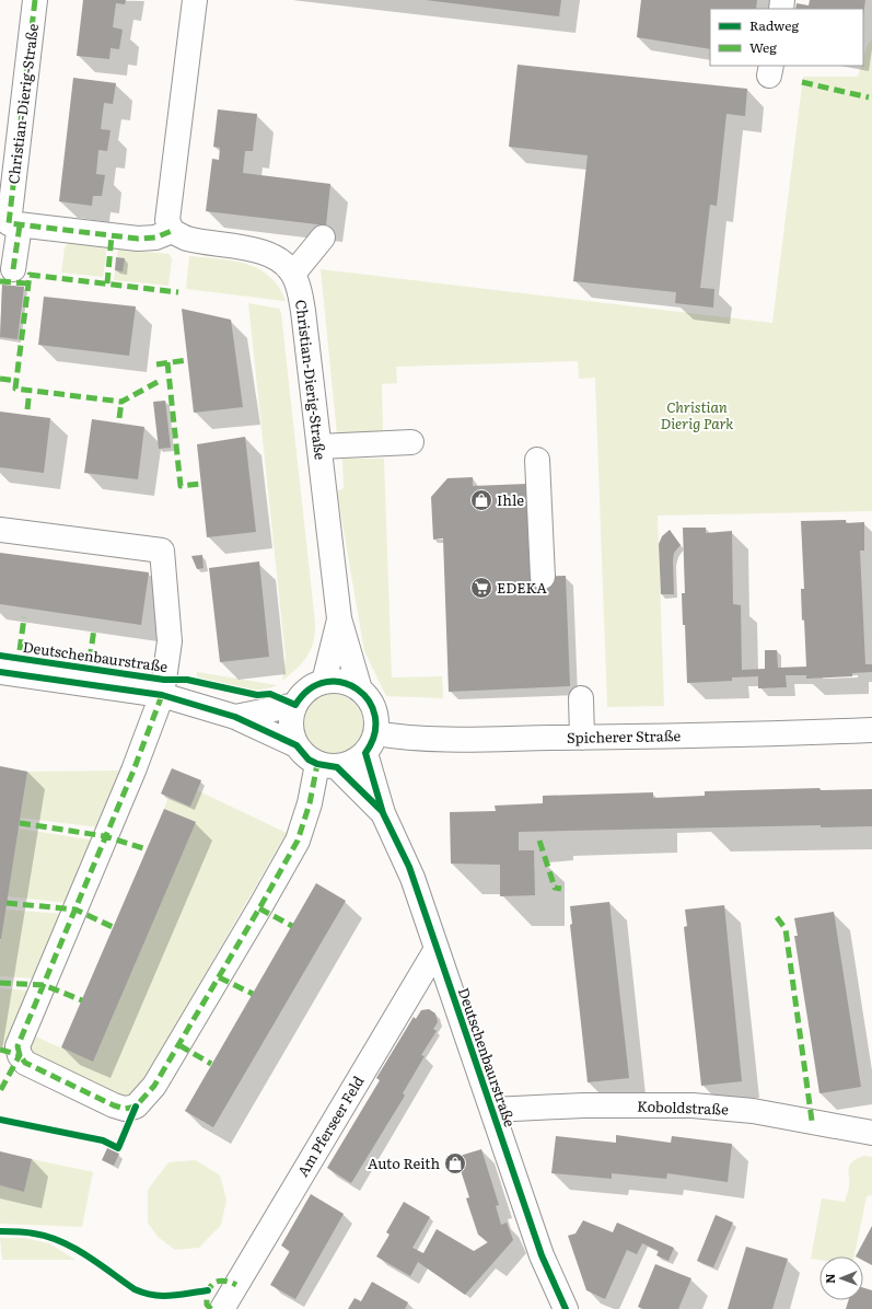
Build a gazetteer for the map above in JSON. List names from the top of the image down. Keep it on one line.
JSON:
{"streets":{"street":["Christian-Dierig-Straße","Deutschenbaurstraße","Spicherer Straße","Koboldstraße","Am Pferseer Feld"]},"crossings":[["Christian-Dierig-Straße","Deutschenbaurstraße"],["Christian-Dierig-Straße","Spicherer Straße"],["Deutschenbaurstraße","Spicherer Straße"],["Deutschenbaurstraße","Koboldstraße"],["Deutschenbaurstraße","Am Pferseer Feld"]],"parks":["Christian Dierig Park"],"places":{"shop":["Ihle","Auto Reith"],"supermarket":["EDEKA"]},"legend":["Radweg","Weg"],"north":"left"}
